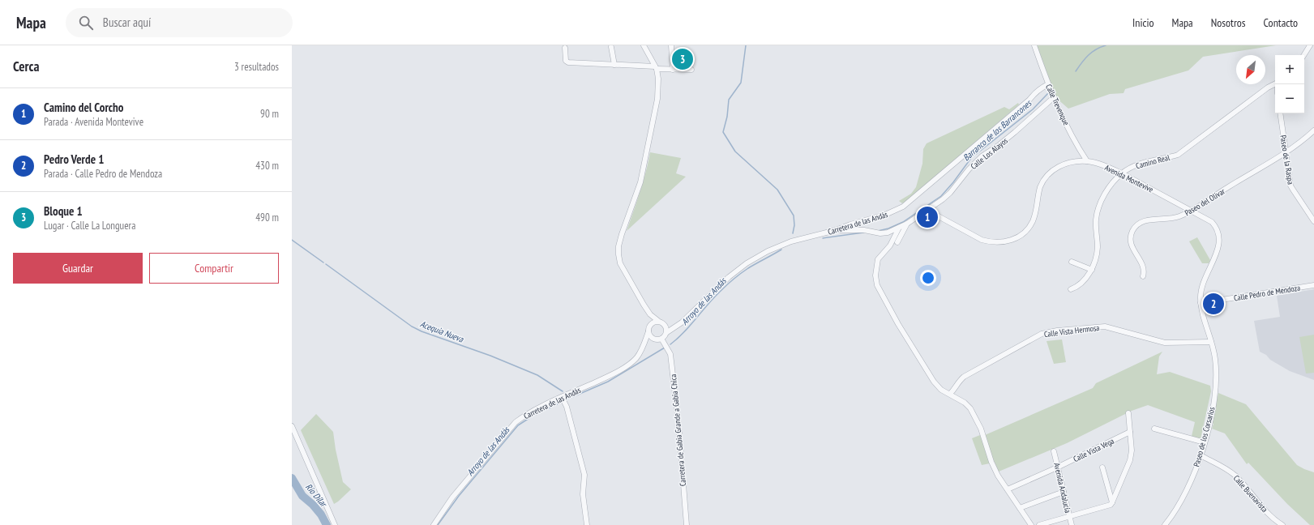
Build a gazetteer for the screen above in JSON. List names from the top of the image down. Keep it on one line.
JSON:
{"streets":{"street":["Calle Trevenque","Calle Los Alayos","Paseo de la Raspa","Camino Real","Avenida Montevive","Paseo del Olivar","Carretera de las Andás","Calle Pedro de Mendoza","Calle Vista Hermosa","Carretera de Gabia Grande a Gabia Chica","Paseo de los Corsarios","Calle Vista Vega","Avenida Andalucía","Calle Buenavista"]},"crossings":[["Calle Trevenque","Calle Los Alayos"],["Calle Trevenque","Avenida Montevive"],["Calle Trevenque","Carretera de las Andás"],["Calle Los Alayos","Avenida Montevive"],["Paseo de la Raspa","Paseo del Olivar"],["Camino Real","Avenida Montevive"],["Avenida Montevive","Paseo del Olivar"],["Avenida Montevive","Calle Pedro de Mendoza"],["Avenida Montevive","Calle Vista Hermosa"],["Avenida Montevive","Paseo de los Corsarios"],["Carretera de las Andás","Carretera de Gabia Grande a Gabia Chica"],["Calle Vista Hermosa","Paseo de los Corsarios"],["Paseo de los Corsarios","Calle Buenavista"],["Calle Vista Vega","Avenida Andalucía"]],"water":["Barranco de los Barrancones","Arroyo de las Andás","Acequia Nueva","Río Dílar"],"north":"bottom left","page":{"header":"Mapa","search":"Buscar aquí","nav":["Inicio","Mapa","Nosotros","Contacto"],"heading":["Cerca","3 resultados"],"pins":["3","1","2"],"map_buttons":["+","−"],"list":[{"mark":"1","name":"Camino del Corcho","note":"Parada · Avenida Montevive","value":"90 m"},{"mark":"2","name":"Pedro Verde 1","note":"Parada · Calle Pedro de Mendoza","value":"430 m"},{"mark":"3","name":"Bloque 1","note":"Lugar · Calle La Longuera","value":"490 m"}],"buttons":["Guardar","Compartir"]}}
